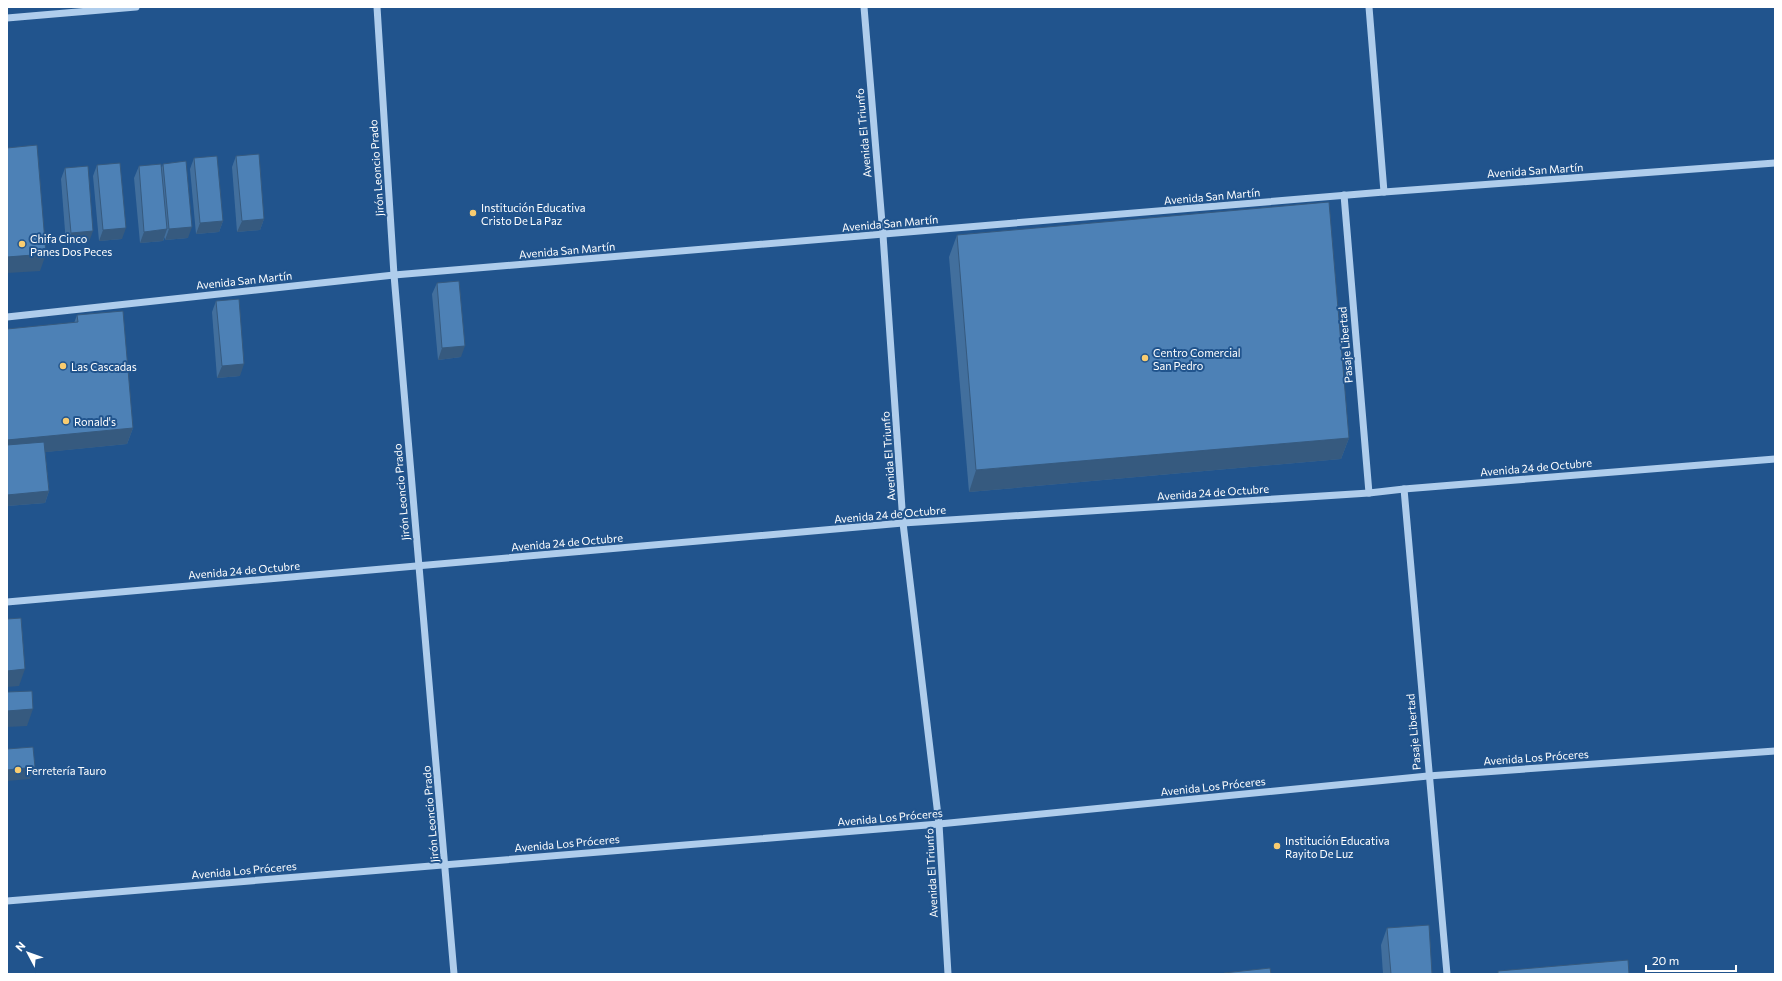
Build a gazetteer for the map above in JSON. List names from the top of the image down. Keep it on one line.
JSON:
{"streets":{"street":["Avenida El Triunfo","Jirón Leoncio Prado","Avenida San Martín","Pasaje Libertad","Avenida 24 de Octubre","Avenida Los Próceres"]},"crossings":[["Avenida El Triunfo","Avenida San Martín"],["Avenida El Triunfo","Avenida 24 de Octubre"],["Avenida El Triunfo","Avenida Los Próceres"],["Jirón Leoncio Prado","Avenida San Martín"],["Jirón Leoncio Prado","Avenida 24 de Octubre"],["Jirón Leoncio Prado","Avenida Los Próceres"],["Avenida San Martín","Pasaje Libertad"],["Pasaje Libertad","Avenida 24 de Octubre"],["Pasaje Libertad","Avenida Los Próceres"]],"places":["Institución Educativa Cristo De La Paz","Chifa Cinco Panes Dos Peces","Centro Comercial San Pedro","Las Cascadas","Ronald's","Ferretería Tauro","Institución Educativa Rayito De Luz"],"scale_bar":"20 m","north":"top left"}
